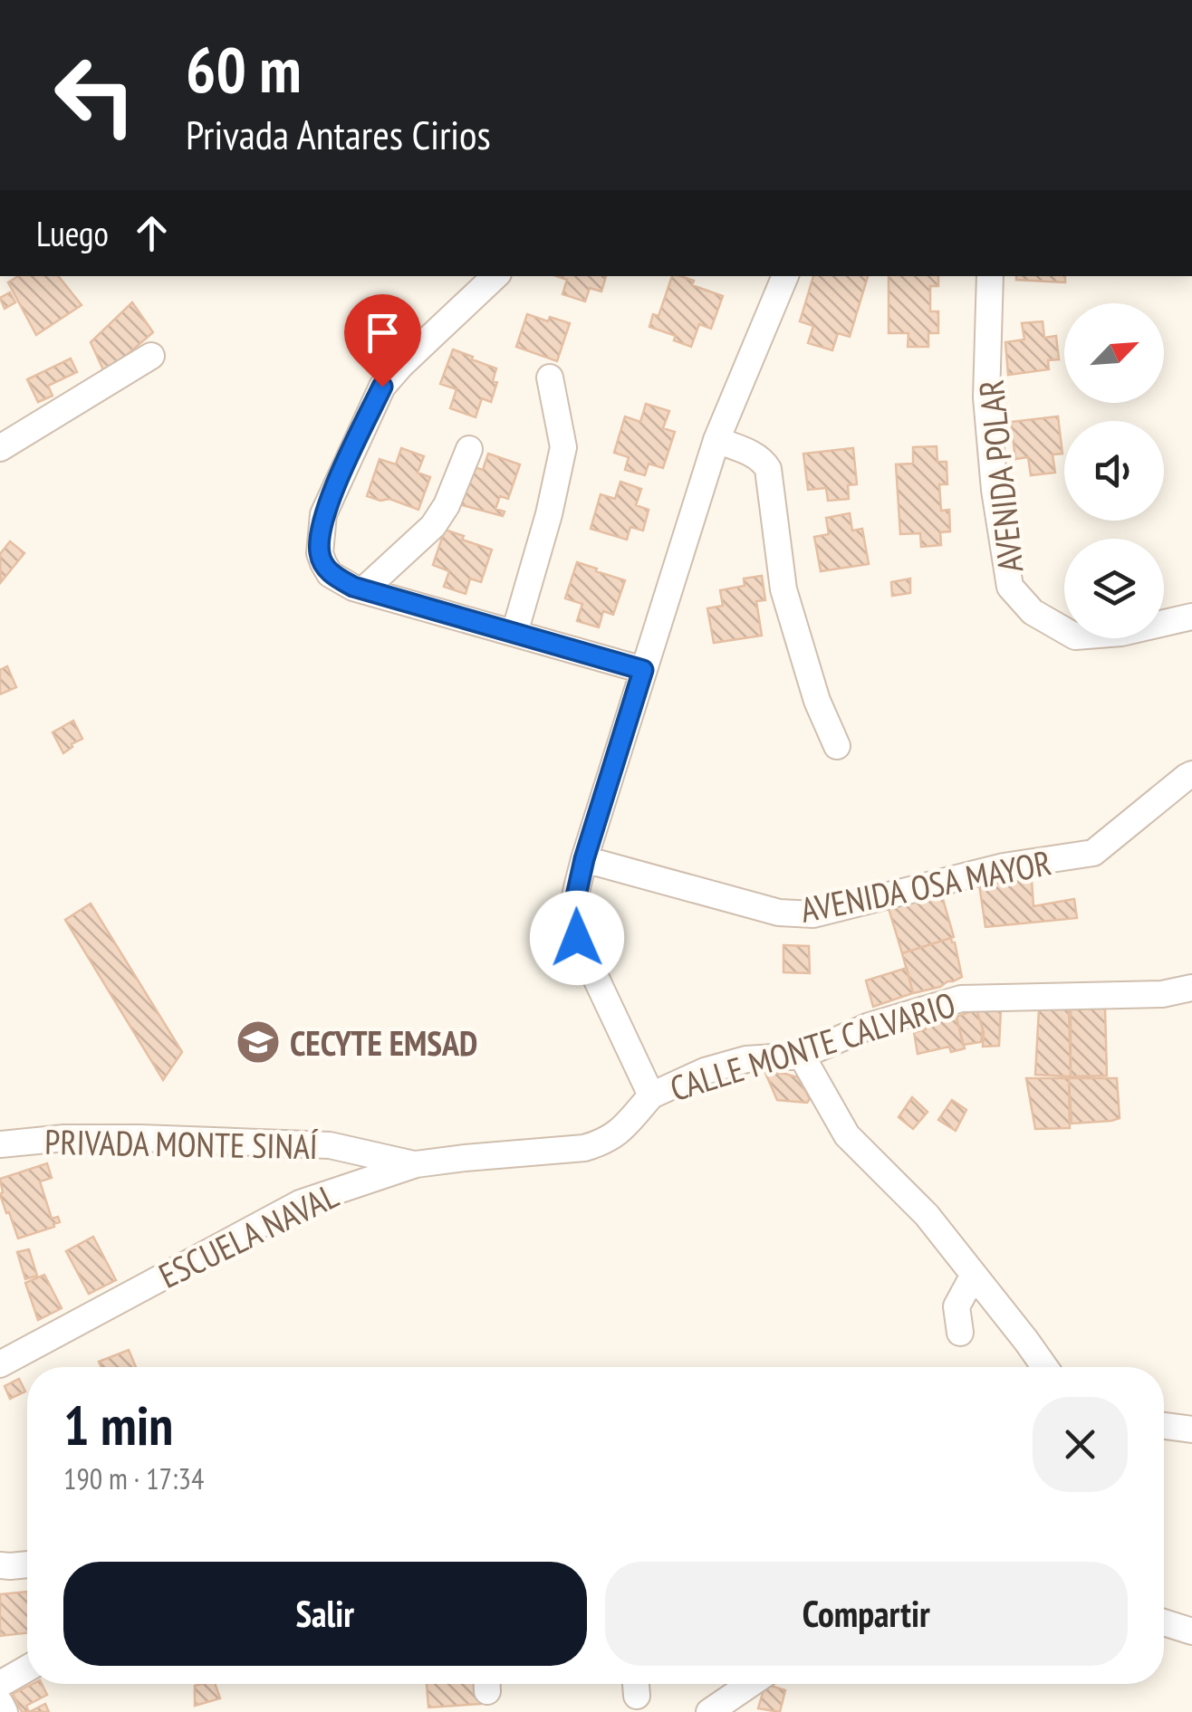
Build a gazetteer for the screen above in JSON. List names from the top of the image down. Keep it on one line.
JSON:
{"streets":{"street":["AVENIDA POLAR","AVENIDA OSA MAYOR","CALLE MONTE CALVARIO","PRIVADA MONTE SINAÍ","ESCUELA NAVAL"]},"crossings":[["CALLE MONTE CALVARIO","ESCUELA NAVAL"],["PRIVADA MONTE SINAÍ","ESCUELA NAVAL"]],"places":{"school or university":["CECYTE EMSAD"]},"north":"top right","page":{"turn":["60 m","Privada Antares Cirios"],"then":"Luego","heading":["1 min","190 m · 17:34"],"buttons":["Salir","Compartir"]}}
